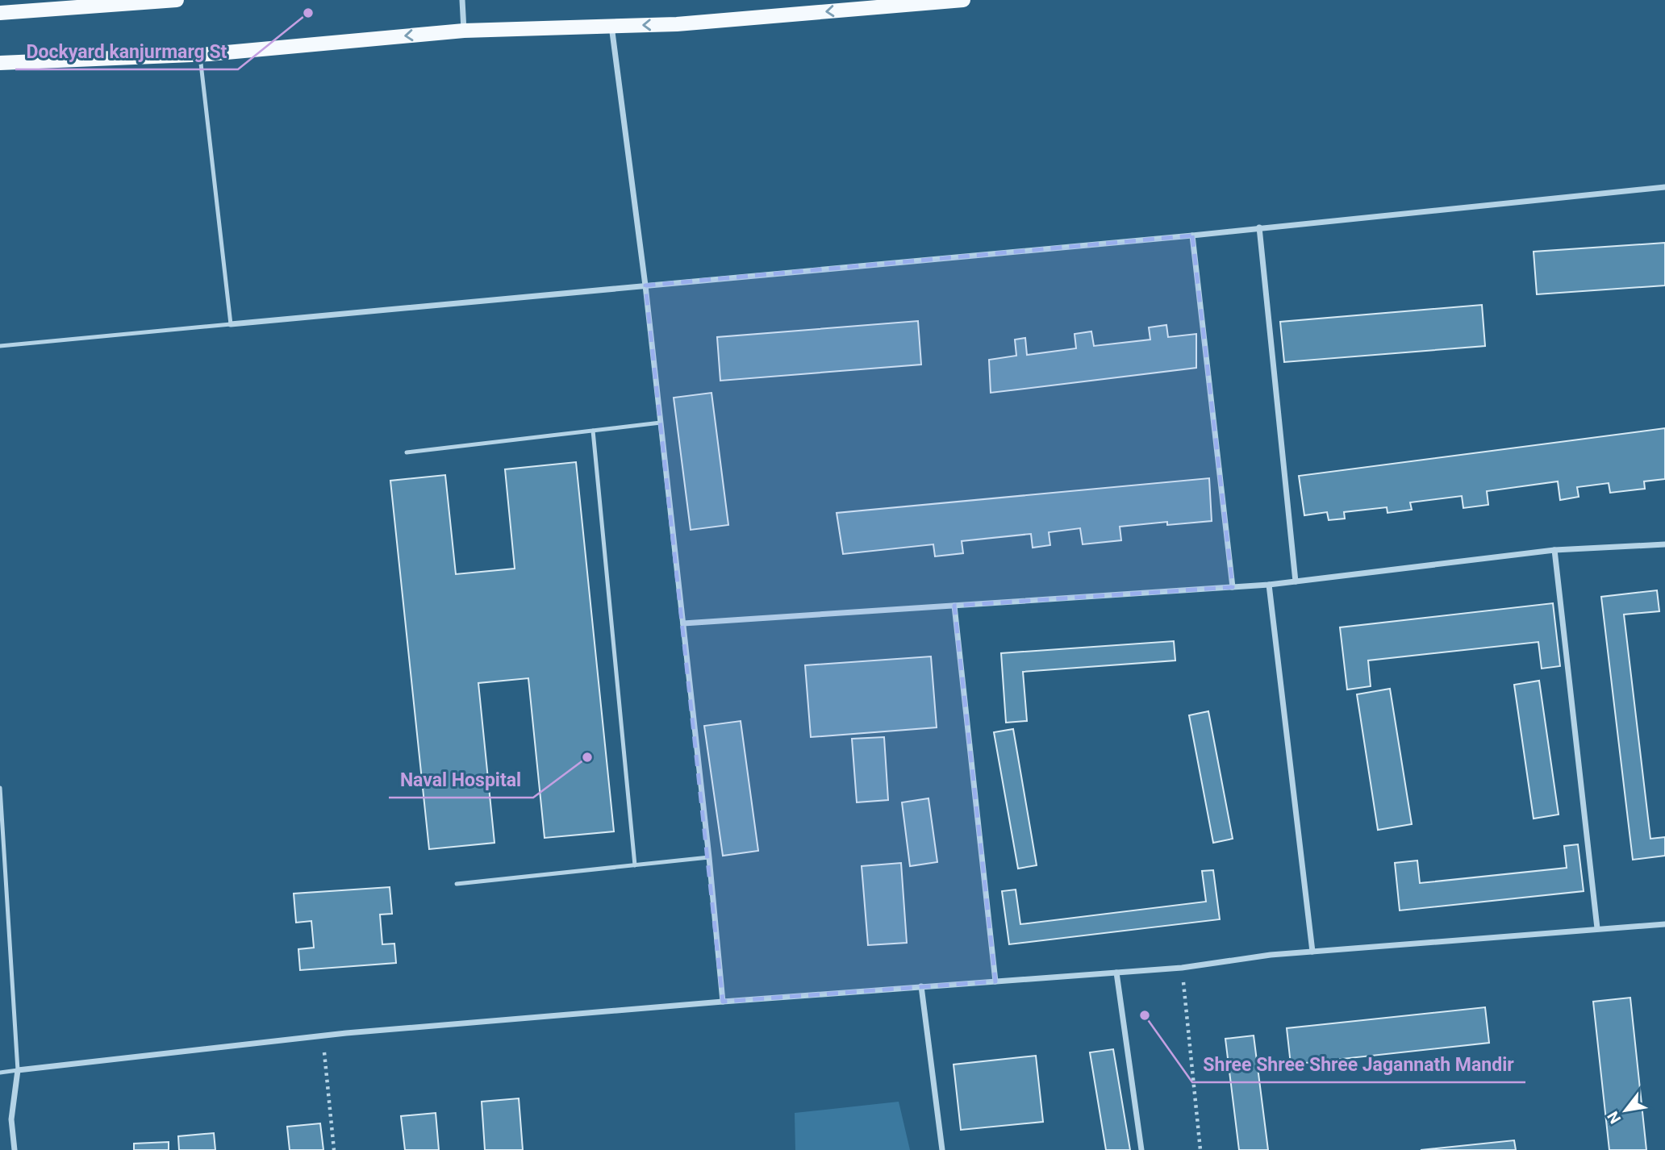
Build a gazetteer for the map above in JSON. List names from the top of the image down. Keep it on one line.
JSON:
{"places":["Dockyard kanjurmarg St","Naval Hospital","Shree Shree Shree Jagannath Mandir"],"north":"bottom left"}
